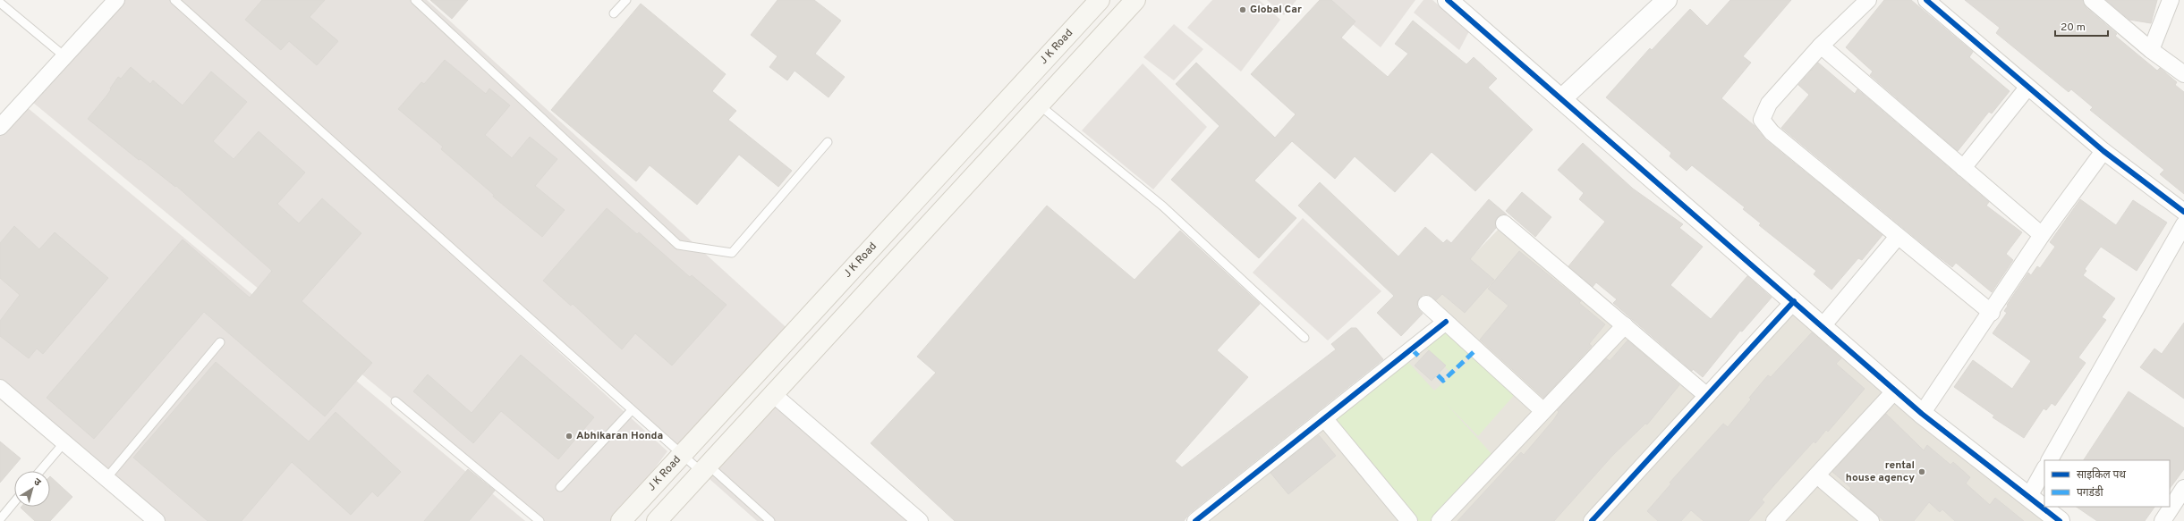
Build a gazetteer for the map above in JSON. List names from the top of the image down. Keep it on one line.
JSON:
{"streets":{"main road":["J K Road"]},"places":["Global Car","Abhikaran Honda","rental house agency"],"legend":["साइकिल पथ","पगडंडी"],"scale_bar":"20 m","north":"top right"}
